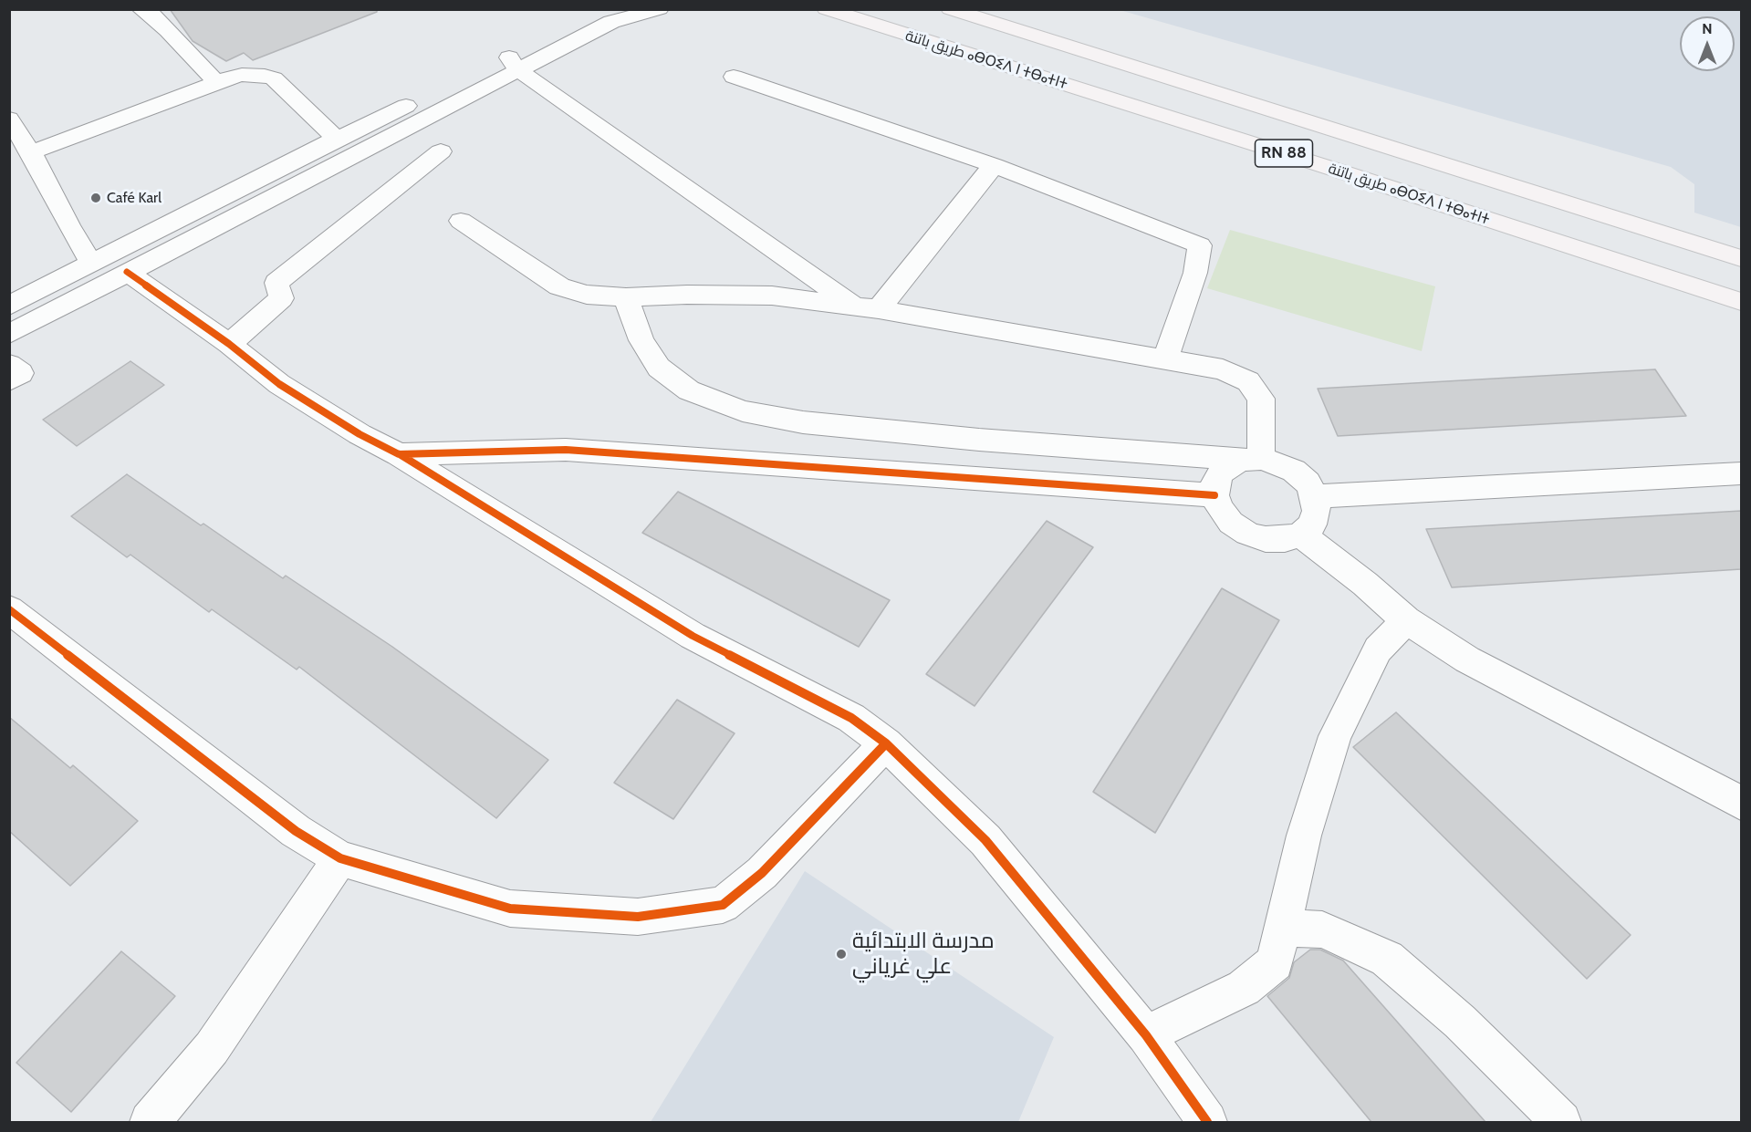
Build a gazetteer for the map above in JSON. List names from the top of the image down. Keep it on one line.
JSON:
{"streets":{"main road":["طريق باتنة ⴰⴱⵔⵉⴷ ⵏ ⵜⴱⴰⵜⵏⵜ","RN 88"]},"places":["Café Karl","مدرسة الابتدائية علي غرياني"],"north":"top"}
